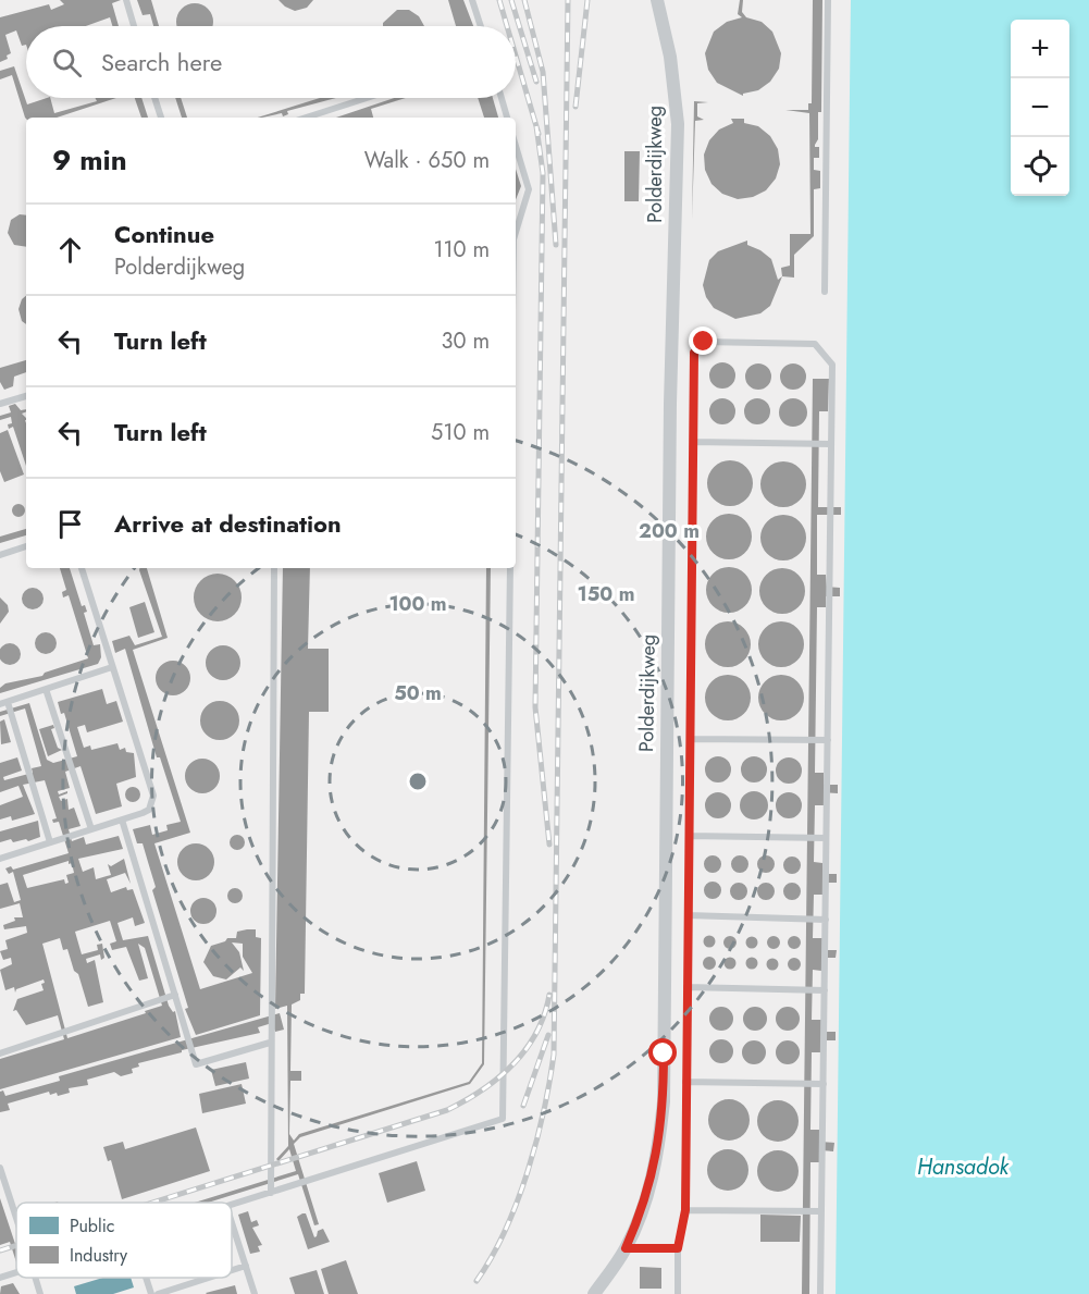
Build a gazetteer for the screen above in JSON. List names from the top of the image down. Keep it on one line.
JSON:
{"streets":{"street":["Polderdijkweg"]},"water":["Hansadok"],"legend":["Public","Industry"],"page":{"map_buttons":["+","−"],"search":"Search here","heading":["9 min","Walk · 650 m"],"list":[["Continue","Polderdijkweg","110 m"],["Turn left","30 m"],["Turn left","510 m"],"Arrive at destination"]},"rings":["200 m","150 m","100 m","50 m"]}
